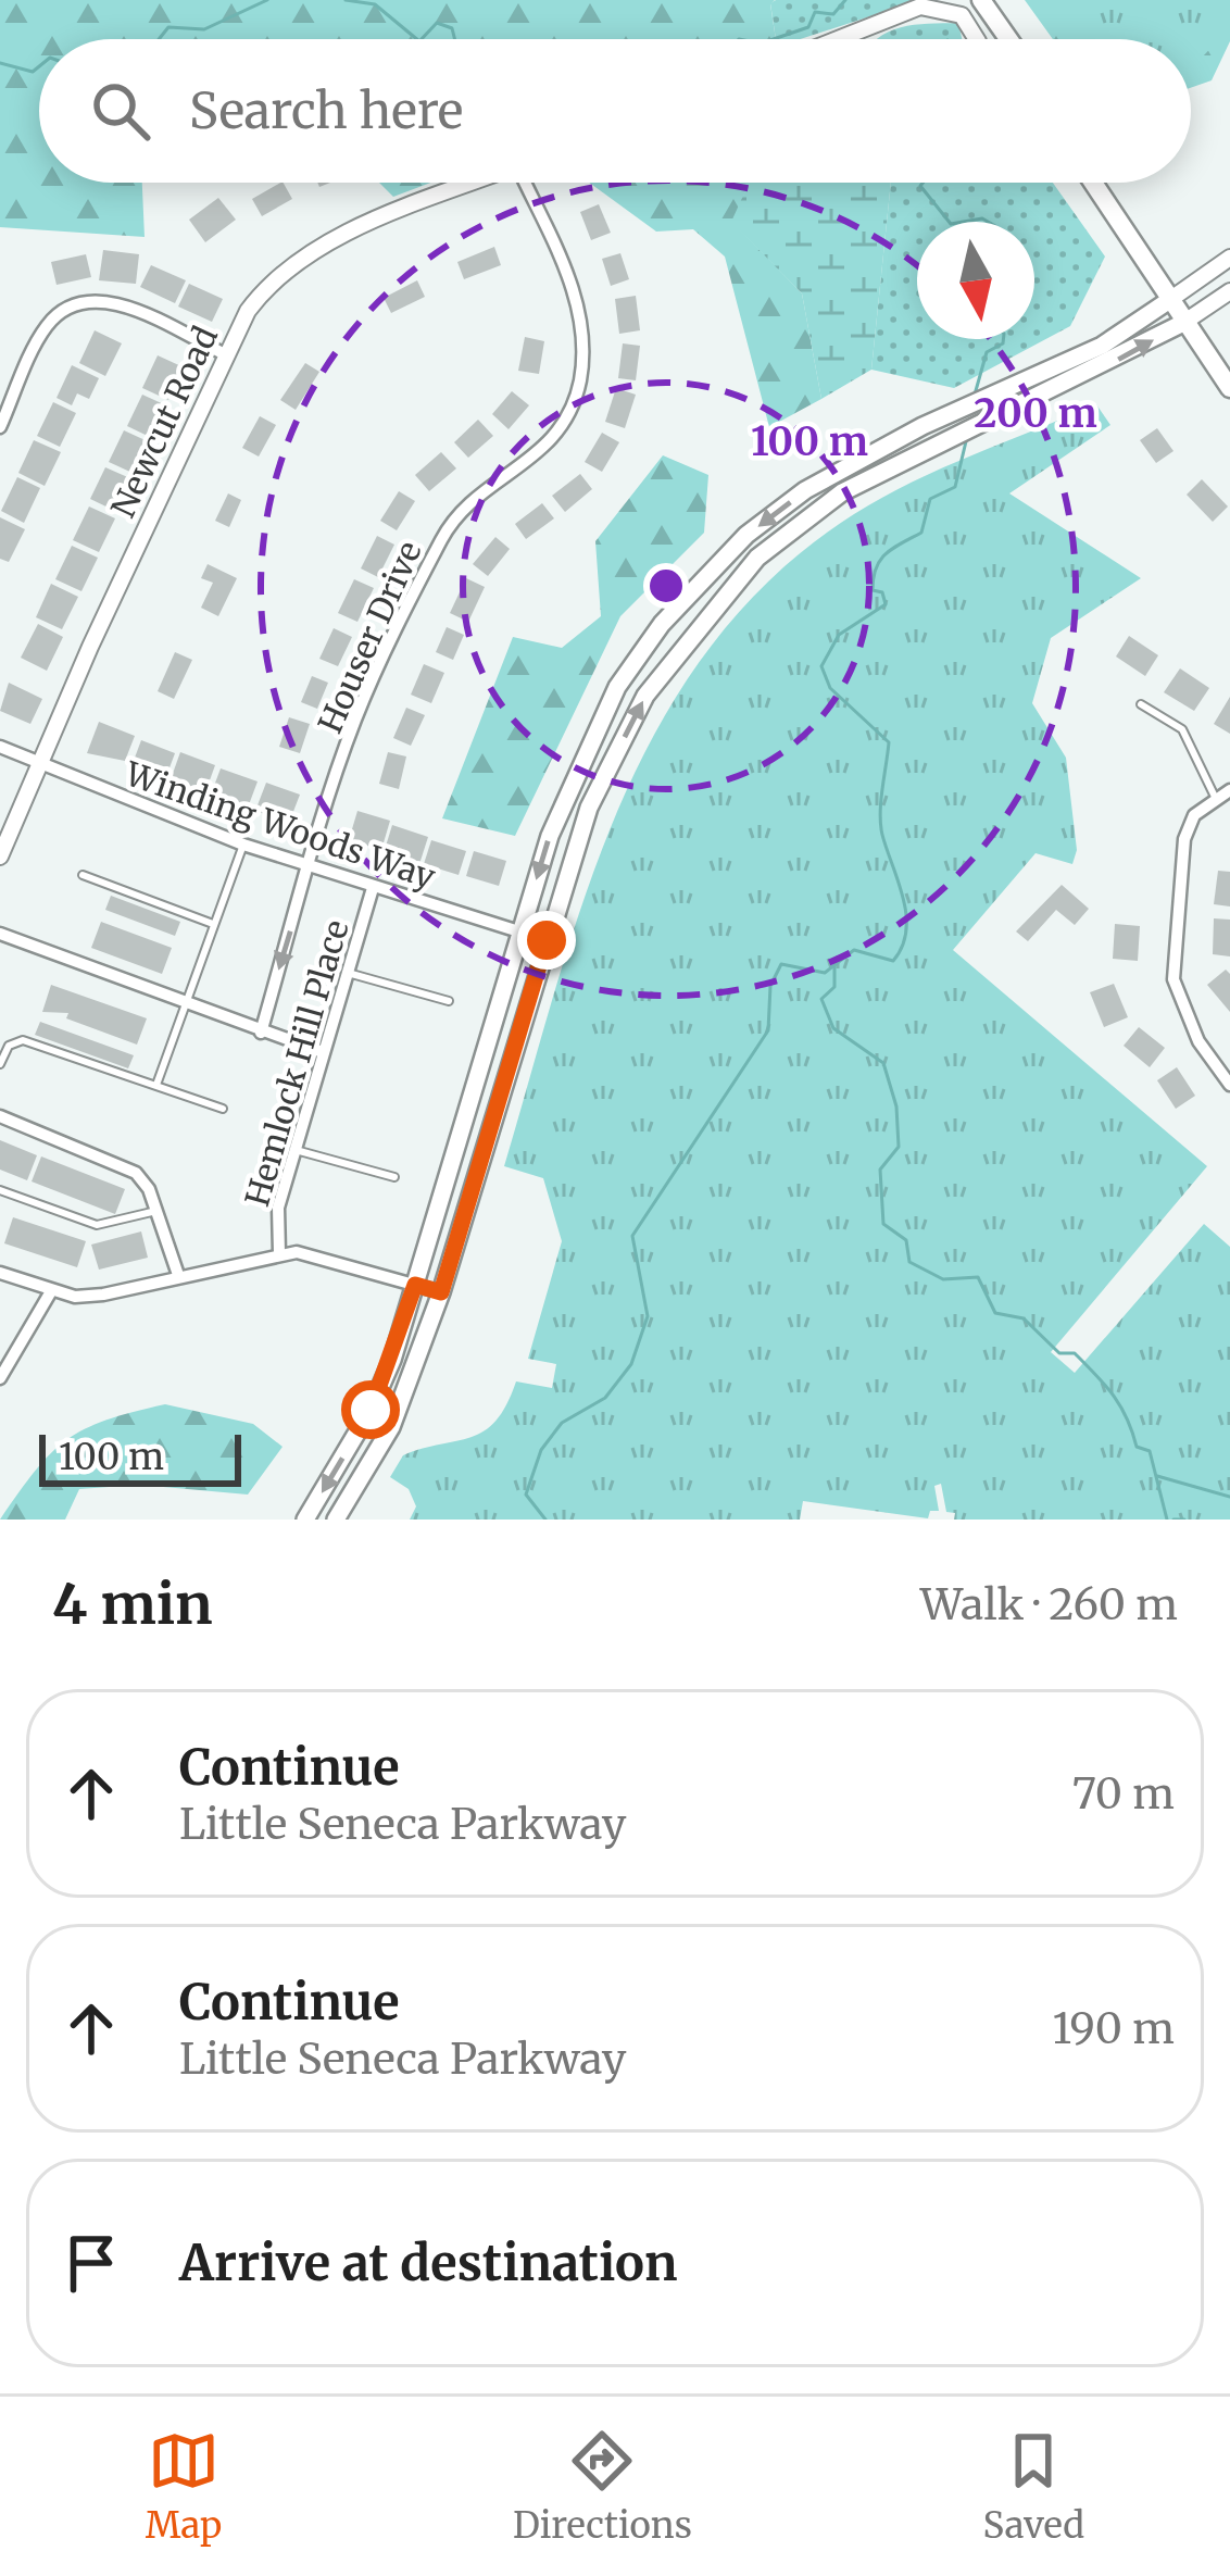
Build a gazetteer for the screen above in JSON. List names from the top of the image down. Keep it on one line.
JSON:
{"streets":{"street":["Newcut Road","Houser Drive","Winding Woods Way","Hemlock Hill Place"]},"crossings":[["Newcut Road","Winding Woods Way"],["Houser Drive","Winding Woods Way"],["Winding Woods Way","Hemlock Hill Place"]],"scale_bar":"100 m","north":"bottom","page":{"search":"Search here","scale":"100 m","heading":["4 min","Walk · 260 m"],"list":[["Continue","Little Seneca Parkway","70 m"],["Continue","Little Seneca Parkway","190 m"],"Arrive at destination"],"nav":["Map","Directions","Saved"]},"rings":["200 m","100 m"]}
